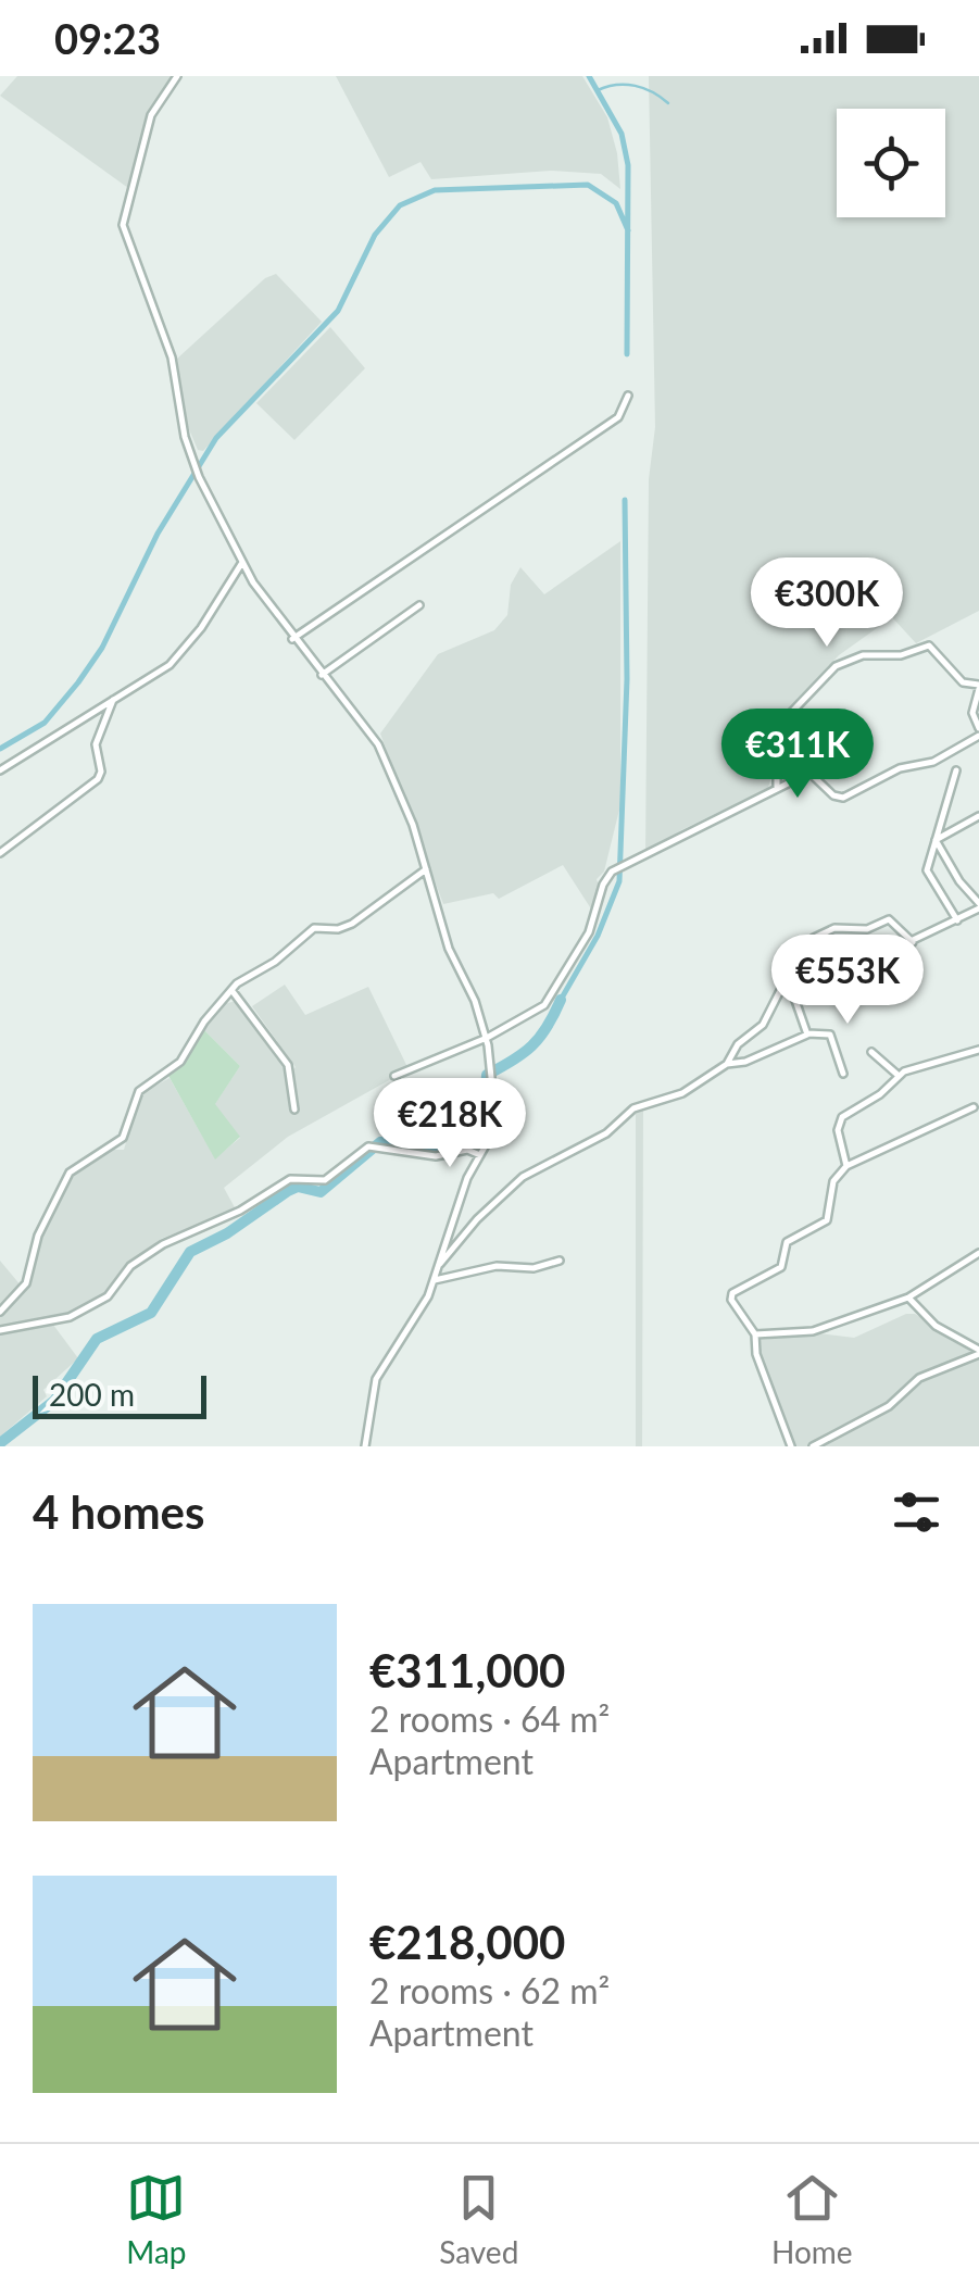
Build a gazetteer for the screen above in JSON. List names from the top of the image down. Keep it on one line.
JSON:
{"scale_bar":"200 m","page":{"status":"09:23","price":["€300K","€311K","€553K","€218K"],"scale":"200 m","heading":"4 homes","list":[{"name":"€311,000","note":"2 rooms · 64 m² · Apartment"},{"name":"€218,000","note":"2 rooms · 62 m² · Apartment"}],"tabs":["Map","Saved","Home"]}}
